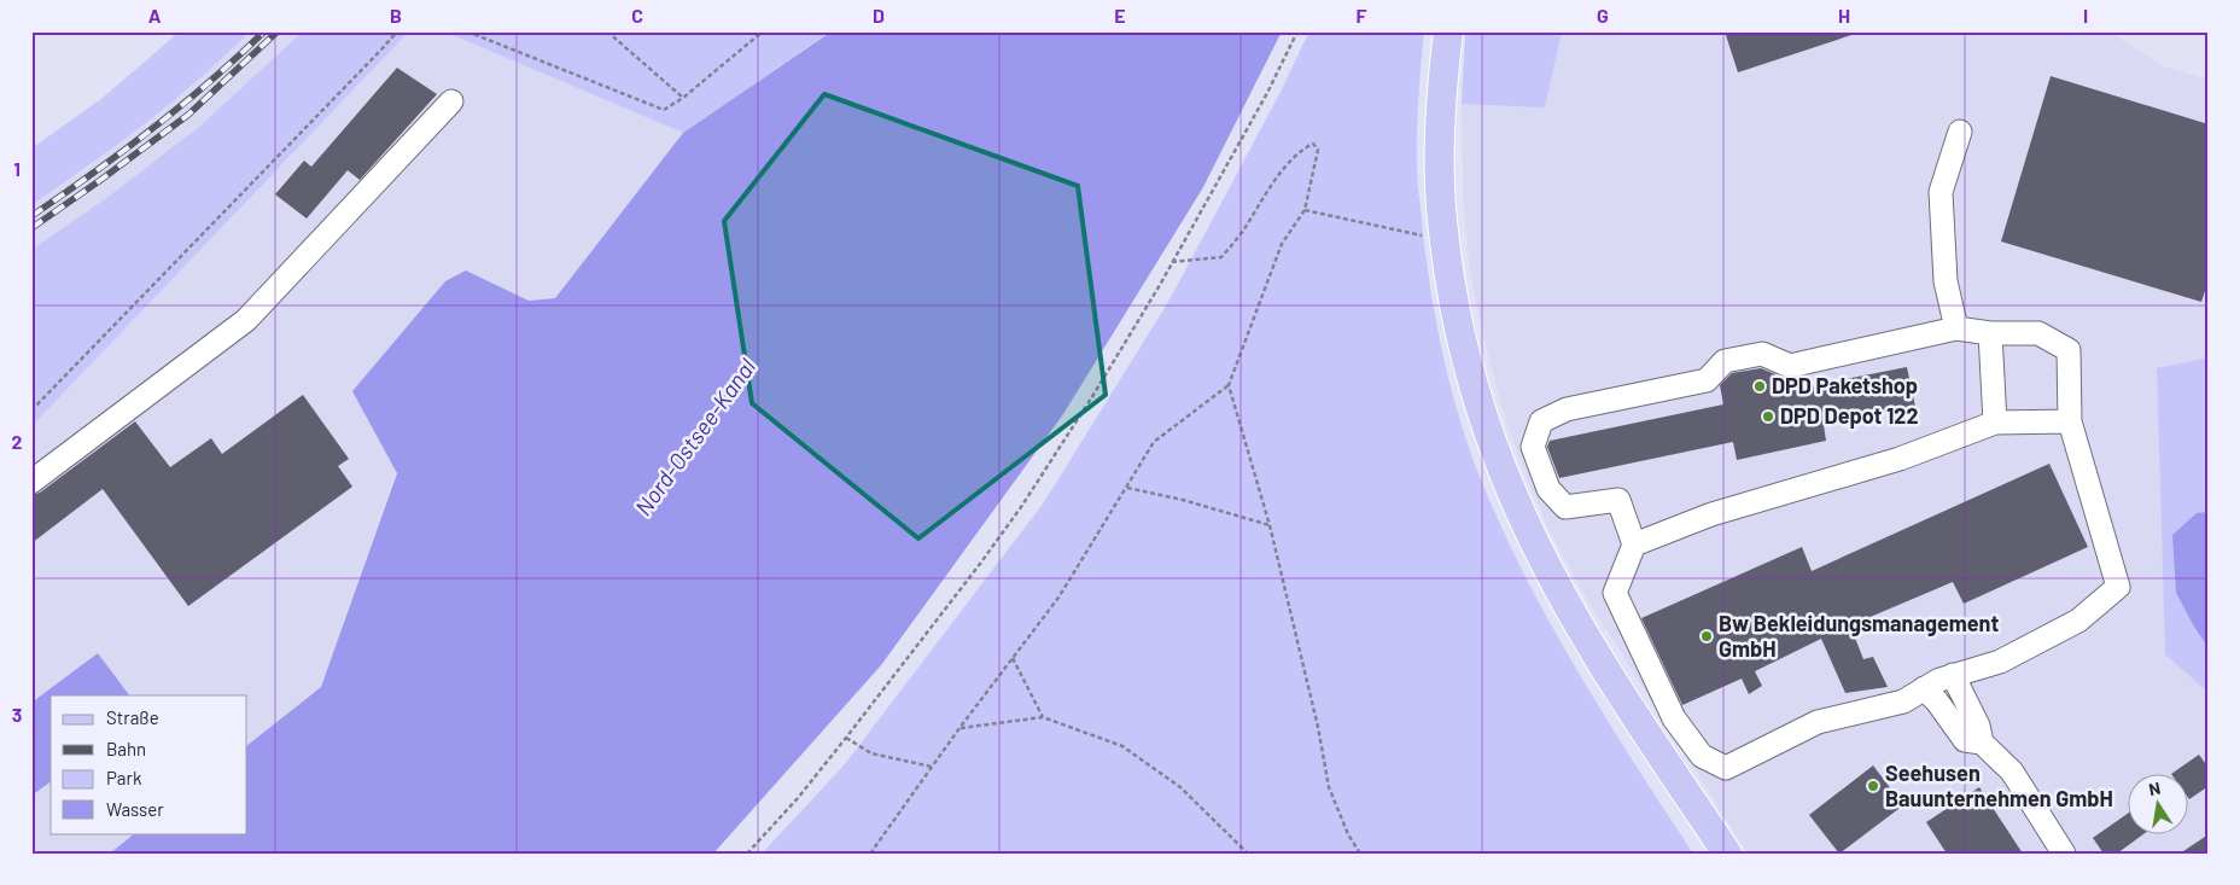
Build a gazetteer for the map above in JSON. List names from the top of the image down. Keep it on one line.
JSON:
{"water":["Nord-Ostsee-Kanal"],"places":["DPD Paketshop","DPD Depot 122","Bw Bekleidungsmanagement GmbH","Seehusen Bauunternehmen GmbH"],"legend":["Straße","Bahn","Park","Wasser"],"north":"top","grid":{"columns":["A","B","C","D","E","F","G","H","I"],"rows":["1","2","3"]}}
